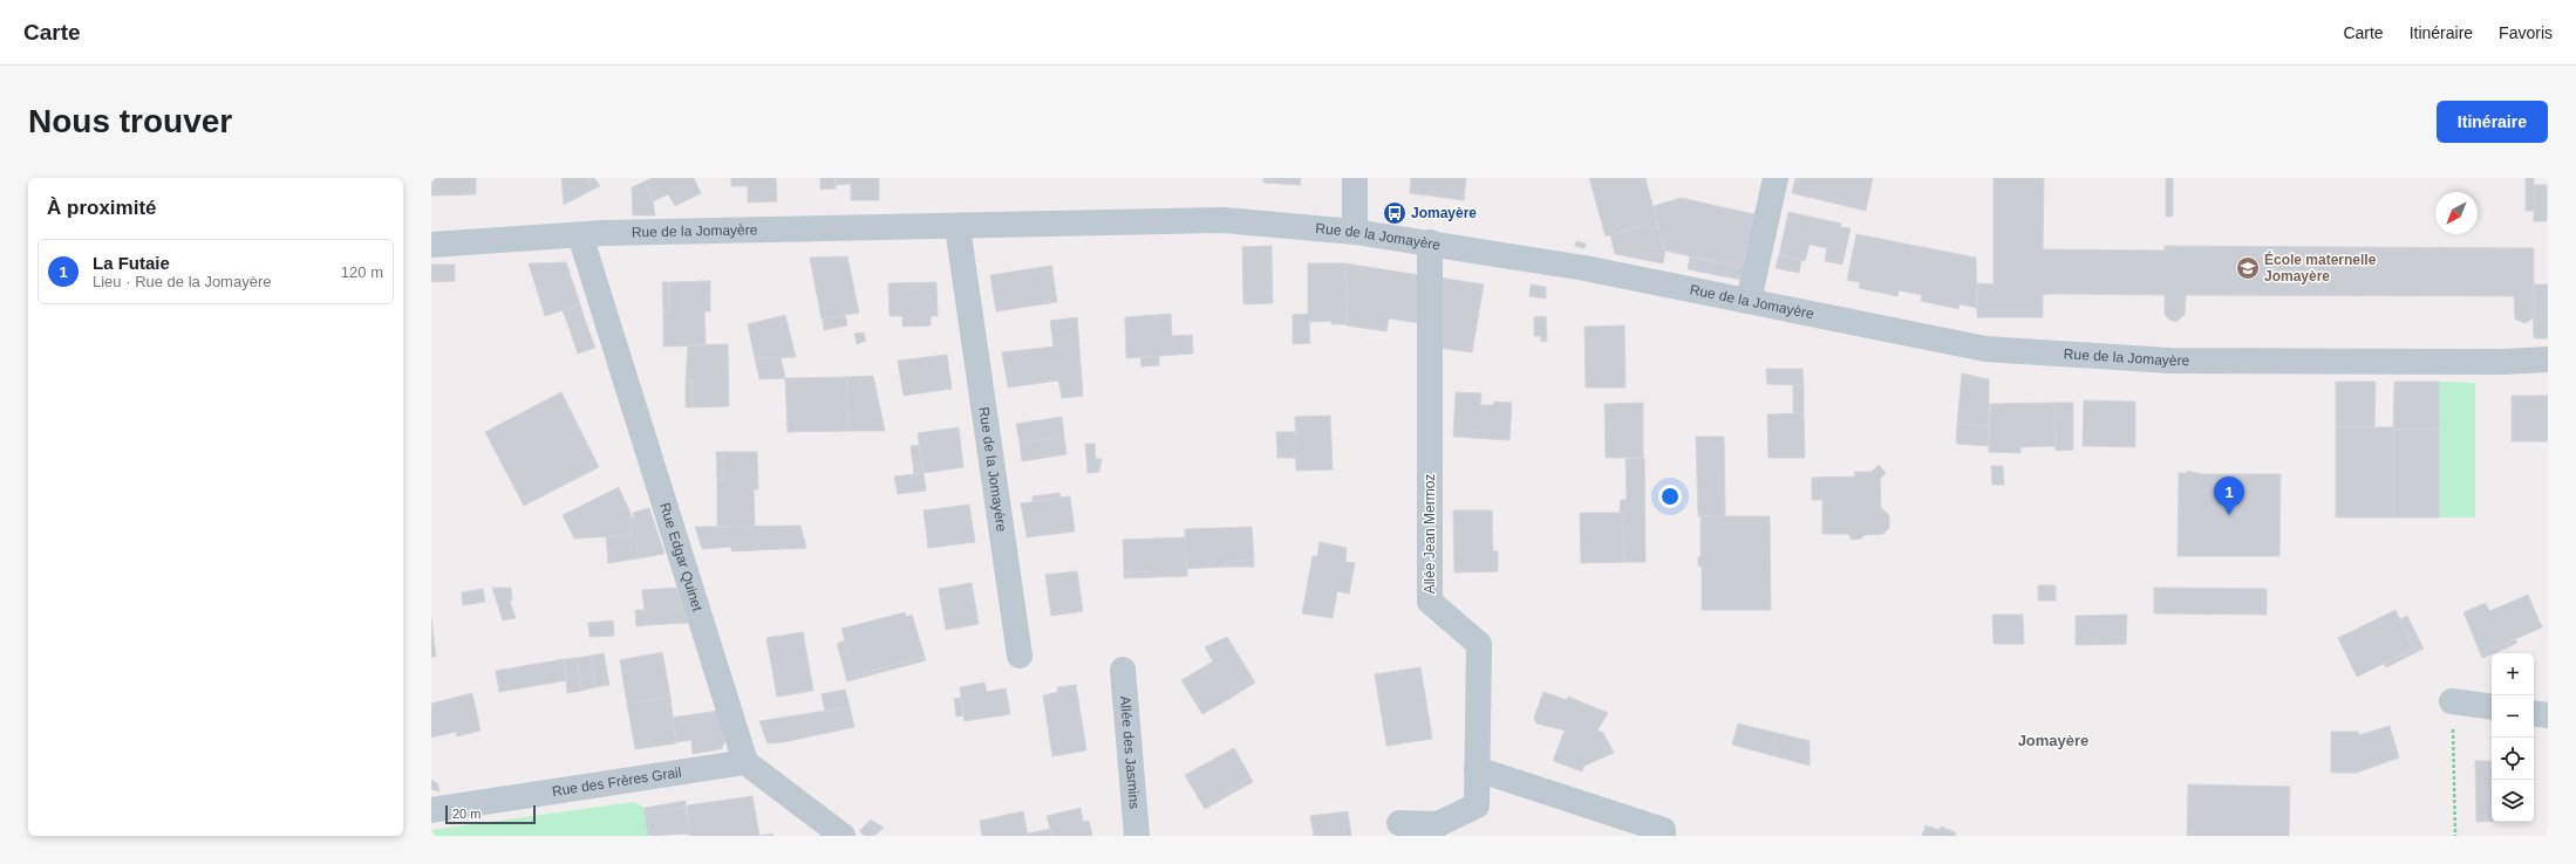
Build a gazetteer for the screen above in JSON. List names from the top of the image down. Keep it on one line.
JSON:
{"streets":{"street":["Rue de la Jomayère","Allée Jean Mermoz","Rue Edgar Quinet","Allée des Jasmins","Rue des Frères Grail"]},"crossings":[["Rue de la Jomayère","Allée Jean Mermoz"],["Rue de la Jomayère","Rue Edgar Quinet"],["Rue Edgar Quinet","Rue des Frères Grail"]],"districts":["Jomayère"],"places":{"bus stop":["Jomayère"],"school or university":["École maternelle Jomayère"]},"scale_bar":"20 m","north":"bottom left","page":{"header":"Carte","nav":["Carte","Itinéraire","Favoris"],"buttons":"Itinéraire","title":"Nous trouver","heading":"À proximité","list":[{"mark":"1","name":"La Futaie","note":"Lieu · Rue de la Jomayère","value":"120 m"}],"pins":"1","map_buttons":["+","−"],"scale":"20 m"}}
